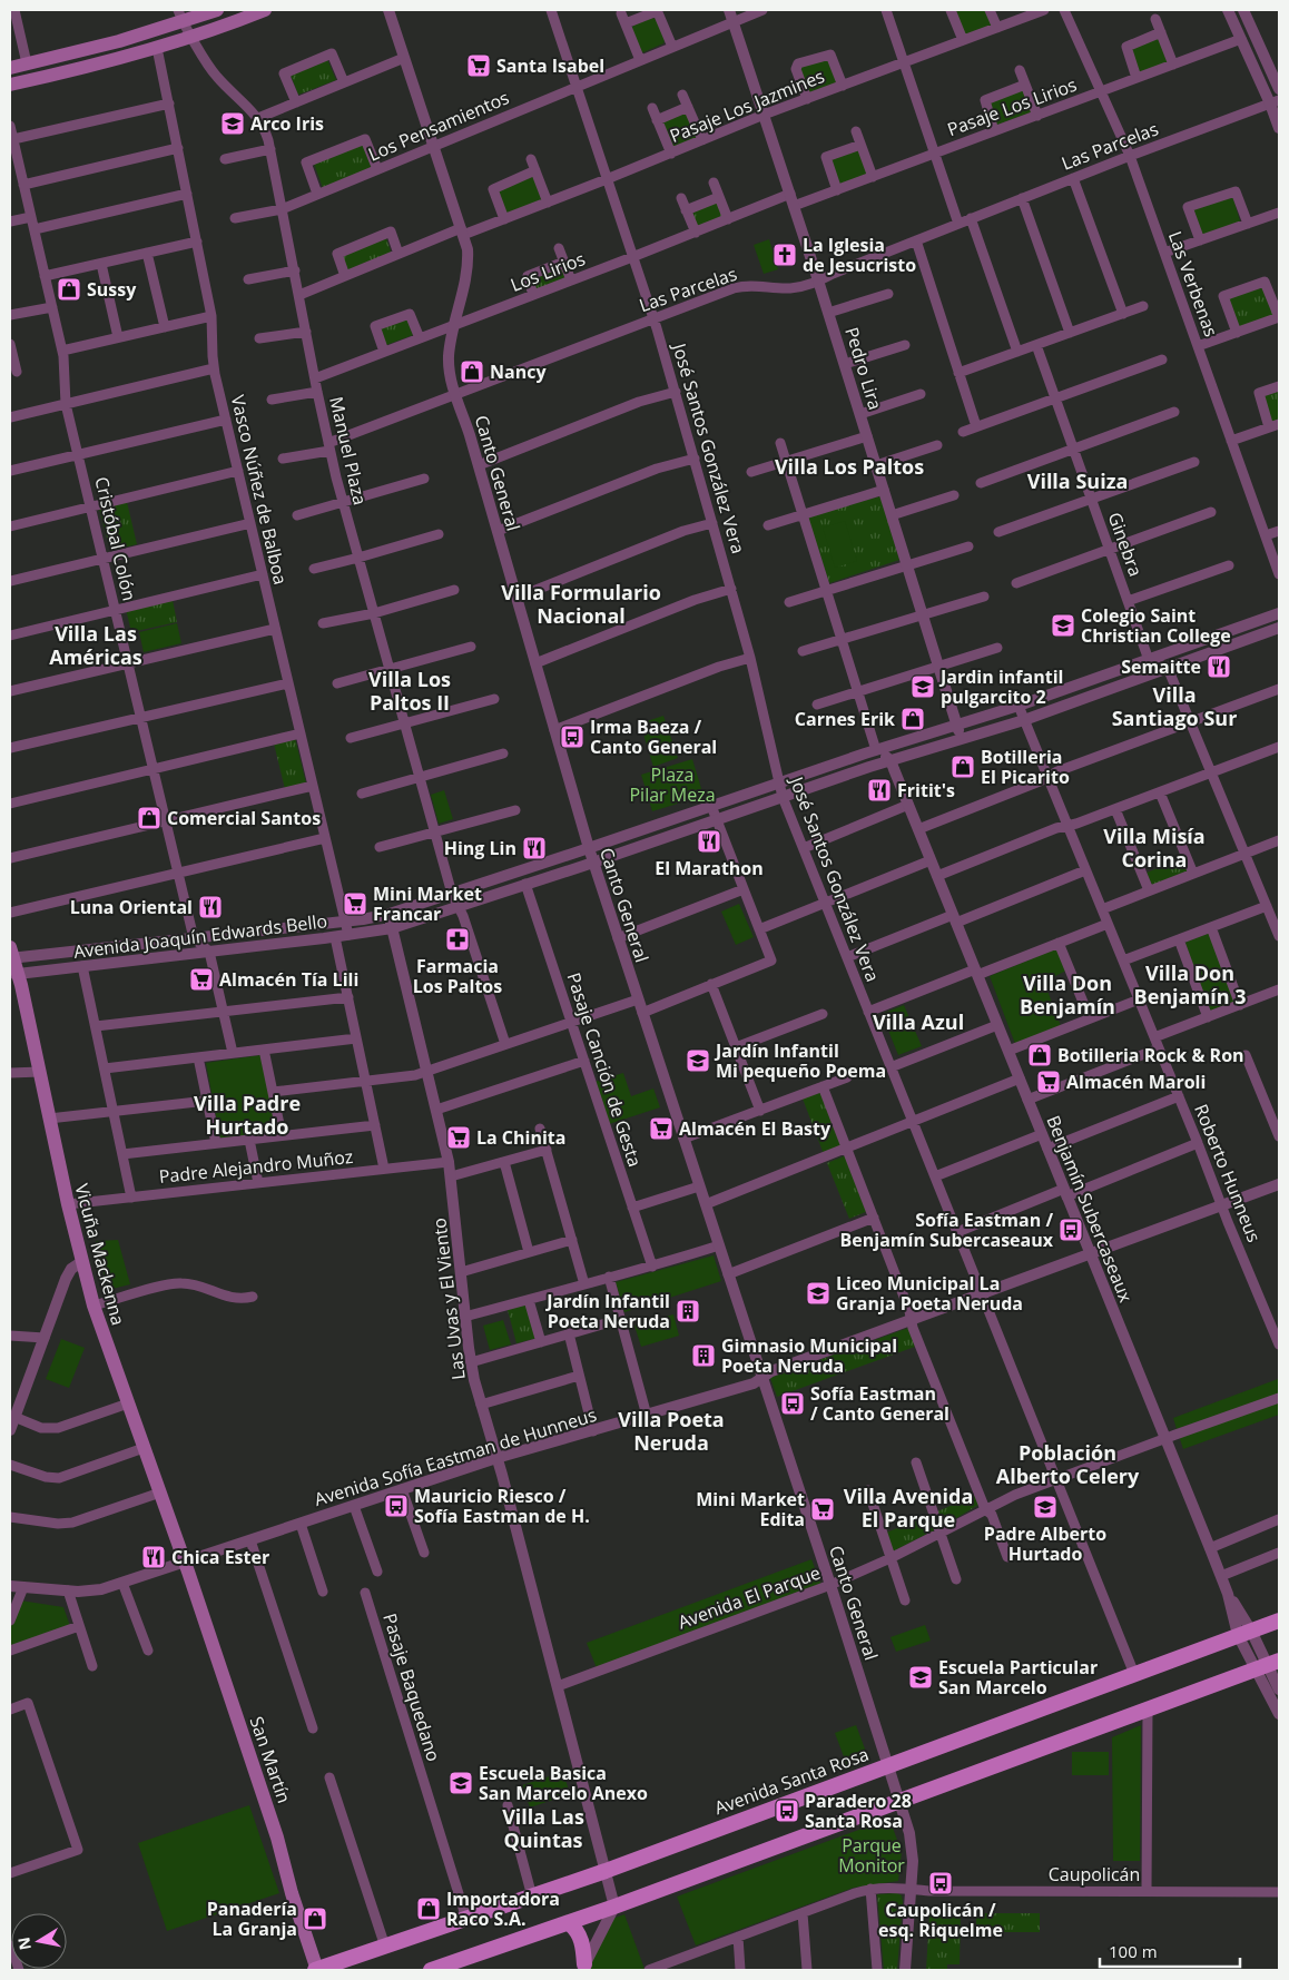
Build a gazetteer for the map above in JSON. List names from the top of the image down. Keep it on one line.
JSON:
{"streets":{"main road":["Vicuña Mackenna","San Martín","Avenida Santa Rosa"],"street":["Pasaje Los Jazmines","Pasaje Los Lirios","Los Pensamientos","Las Parcelas","Los Lirios","Las Verbenas","Pedro Lira","José Santos González Vera","Manuel Plaza","Canto General","Vasco Núñez de Balboa","Cristóbal Colón","Ginebra","Avenida Joaquín Edwards Bello","Pasaje Canción de Gesta","Padre Alejandro Muñoz","Roberto Hunneus","Benjamín Subercaseaux","Las Uvas y El Viento","Avenida Sofía Eastman de Hunneus","Avenida El Parque","Pasaje Baquedano","Caupolicán"]},"crossings":[["Pasaje Los Jazmines","Pedro Lira"],["Pasaje Los Jazmines","José Santos González Vera"],["Pasaje Los Jazmines","Manuel Plaza"],["Pasaje Los Jazmines","Canto General"],["Pasaje Los Lirios","Las Verbenas"],["Pasaje Los Lirios","Pedro Lira"],["Los Pensamientos","Pedro Lira"],["Los Pensamientos","José Santos González Vera"],["Los Pensamientos","Manuel Plaza"],["Los Pensamientos","Canto General"],["Las Parcelas","Las Verbenas"],["Las Parcelas","Pedro Lira"],["Las Parcelas","José Santos González Vera"],["Las Parcelas","Manuel Plaza"],["Las Parcelas","Canto General"],["Los Lirios","Pedro Lira"],["Los Lirios","José Santos González Vera"],["Los Lirios","Manuel Plaza"],["Los Lirios","Canto General"],["Pedro Lira","Avenida Joaquín Edwards Bello"],["José Santos González Vera","Avenida Joaquín Edwards Bello"],["José Santos González Vera","Avenida Sofía Eastman de Hunneus"],["José Santos González Vera","Avenida El Parque"],["José Santos González Vera","Avenida Santa Rosa"],["Manuel Plaza","Avenida Joaquín Edwards Bello"],["Canto General","Avenida Joaquín Edwards Bello"],["Canto General","Avenida Sofía Eastman de Hunneus"],["Canto General","Avenida El Parque"],["Canto General","Avenida Santa Rosa"],["Canto General","Caupolicán"],["Vasco Núñez de Balboa","Avenida Joaquín Edwards Bello"],["Cristóbal Colón","Avenida Joaquín Edwards Bello"],["Ginebra","Avenida Joaquín Edwards Bello"],["Avenida Joaquín Edwards Bello","Pasaje Canción de Gesta"],["Avenida Joaquín Edwards Bello","Roberto Hunneus"],["Avenida Joaquín Edwards Bello","Benjamín Subercaseaux"],["Avenida Joaquín Edwards Bello","Vicuña Mackenna"],["Avenida Joaquín Edwards Bello","Las Uvas y El Viento"],["Padre Alejandro Muñoz","Vicuña Mackenna"],["Padre Alejandro Muñoz","Las Uvas y El Viento"],["Roberto Hunneus","Avenida Sofía Eastman de Hunneus"],["Benjamín Subercaseaux","Avenida Sofía Eastman de Hunneus"],["Benjamín Subercaseaux","Avenida El Parque"],["Benjamín Subercaseaux","Avenida Santa Rosa"],["Vicuña Mackenna","Avenida Sofía Eastman de Hunneus"],["Vicuña Mackenna","San Martín"],["Las Uvas y El Viento","Avenida Sofía Eastman de Hunneus"],["Las Uvas y El Viento","Avenida El Parque"],["Las Uvas y El Viento","Avenida Santa Rosa"],["Avenida Sofía Eastman de Hunneus","San Martín"],["Pasaje Baquedano","Avenida Santa Rosa"],["San Martín","Avenida Santa Rosa"]],"districts":["Villa Los Paltos","Villa Suiza","Villa Formulario Nacional","Villa Las Américas","Villa Los Paltos II","Villa Santiago Sur","Villa Misía Corina","Villa Don Benjamín 3","Villa Don Benjamín","Villa Azul","Villa Padre Hurtado","Villa Poeta Neruda","Población Alberto Celery","Villa Avenida El Parque","Villa Las Quintas"],"parks":["Plaza Pilar Meza","Parque Monitor"],"places":{"supermarket":["Santa Isabel","Mini Market Francar","Almacén Tía Lili","Almacén Maroli","Almacén El Basty","La Chinita","Mini Market Edita"],"school or university":["Arco Iris","Colegio Saint Christian College","Jardin infantil pulgarcito 2","Jardín Infantil Mi pequeño Poema","Liceo Municipal La Granja Poeta Neruda","Padre Alberto Hurtado","Escuela Particular San Marcelo","Escuela Basica San Marcelo Anexo"],"church":["La Iglesia de Jesucristo"],"shop":["Sussy","Nancy","Carnes Erik","Botilleria El Picarito","Comercial Santos","Botilleria Rock & Ron","Importadora Raco S.A.","Panadería La Granja"],"restaurant":["Semaitte","Fritit's","El Marathon","Hing Lin","Luna Oriental","Chica Ester"],"bus stop":["Irma Baeza / Canto General","Sofía Eastman / Benjamín Subercaseaux","Sofía Eastman / Canto General","Mauricio Riesco / Sofía Eastman de H.","Paradero 28 Santa Rosa","Caupolicán / esq. Riquelme"],"pharmacy":["Farmacia Los Paltos"],"building":["Jardín Infantil Poeta Neruda","Gimnasio Municipal Poeta Neruda"]},"scale_bar":"100 m","north":"left"}
